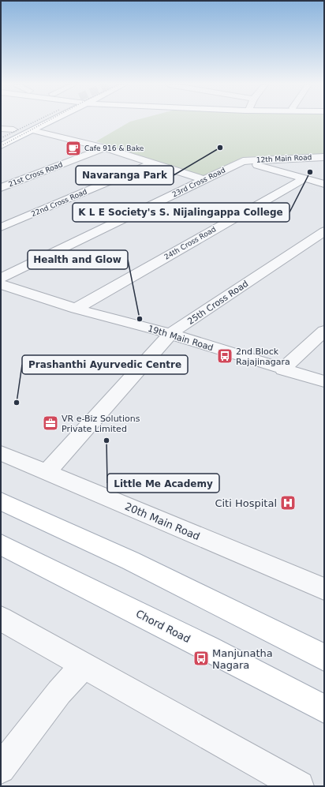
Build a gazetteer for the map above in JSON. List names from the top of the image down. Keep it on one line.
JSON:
{"streets":{"main road":["Chord Road"],"street":["12th Main Road","21st Cross Road","23rd Cross Road","22nd Cross Road","24th Cross Road","25th Cross Road","19th Main Road","20th Main Road"]},"crossings":[["12th Main Road","23rd Cross Road"],["24th Cross Road","19th Main Road"],["25th Cross Road","19th Main Road"],["25th Cross Road","20th Main Road"]],"places":{"other":["Navaranga Park","K L E Society's S. Nijalingappa College","Health and Glow","Prashanthi Ayurvedic Centre","Little Me Academy"],"cafe":["Cafe 916 & Bake"],"bus stop":["2nd Block Rajajinagara","Manjunatha Nagara"],"office":["VR e-Biz Solutions Private Limited"],"hospital":["Citi Hospital"]}}
